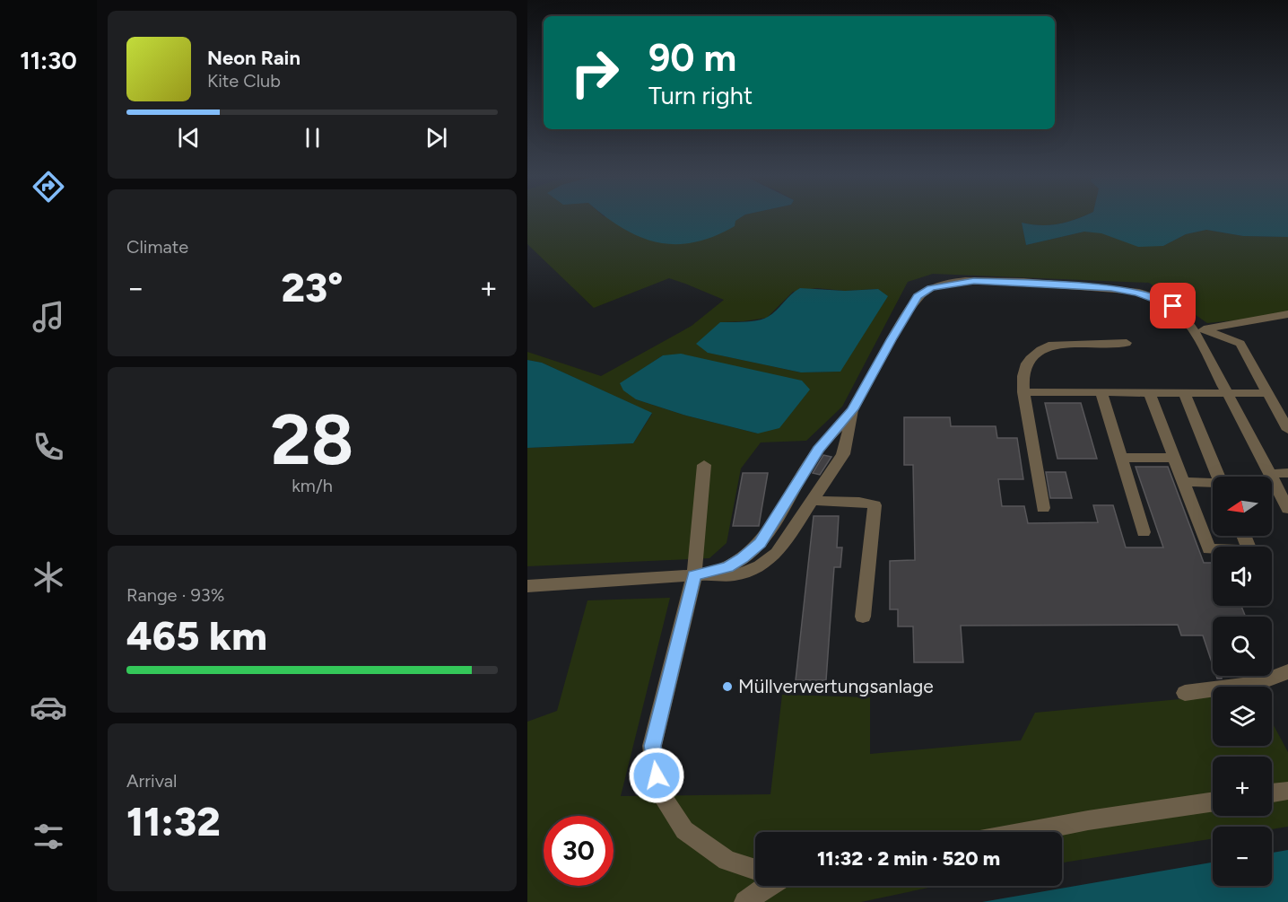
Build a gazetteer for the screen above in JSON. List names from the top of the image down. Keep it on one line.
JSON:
{"places":["Müllverwertungsanlage"],"north":"left","page":{"tabs":"11:30","turn":["90 m","Turn right"],"song":["Neon Rain","Kite Club"],"tile":["Climate",["28","km/h"],["Range · 93%","465 km"],["Arrival","11:32"]],"heat":["−","23°","+"],"map_buttons":["+","−"],"limit":"30","trip":"11:32 · 2 min · 520 m"}}
